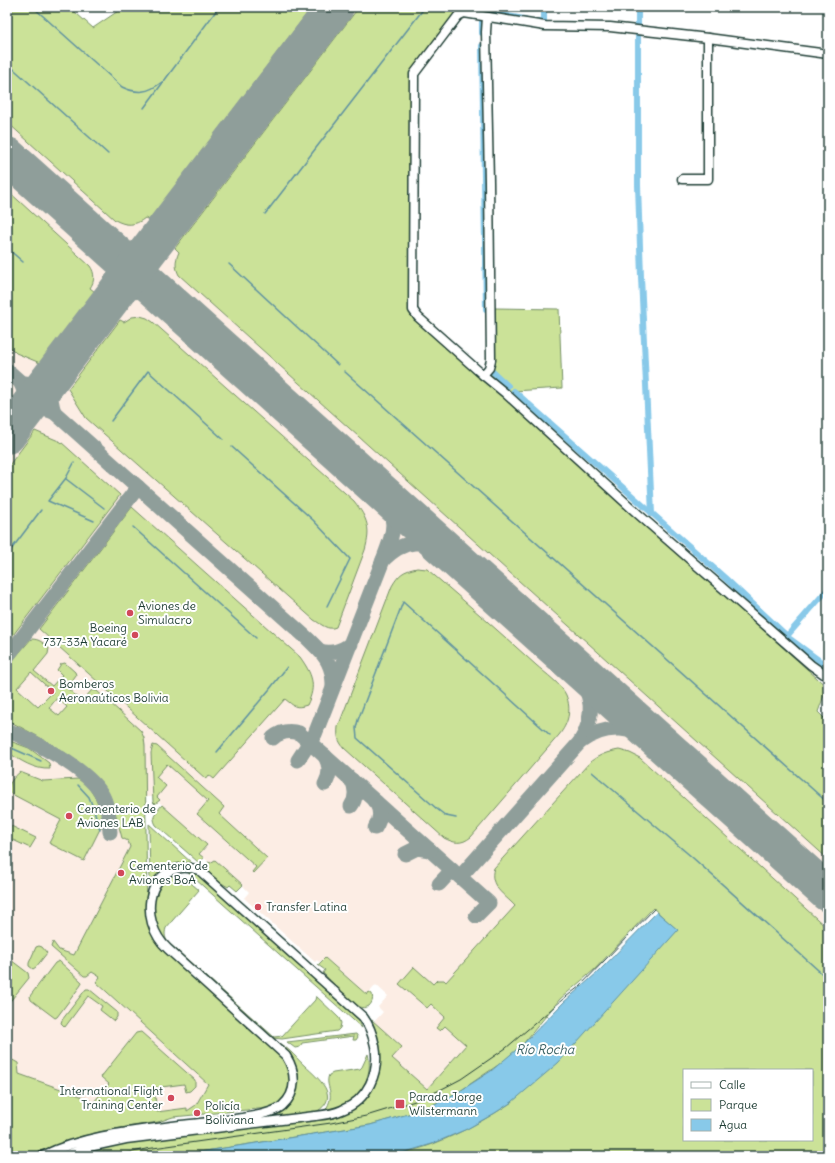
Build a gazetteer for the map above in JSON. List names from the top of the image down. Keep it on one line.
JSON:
{"water":["Río Rocha"],"places":{"other":["Aviones de Simulacro","Boeing 737-33A Yacaré","Bomberos Aeronaúticos Bolivia","Cementerio de Aviones LAB","Cementerio de Aviones BoA","Transfer Latina","International Flight Training Center","Policía Boliviana"],"transit":["Parada Jorge Wilstermann"]},"legend":["Calle","Parque","Agua"]}
